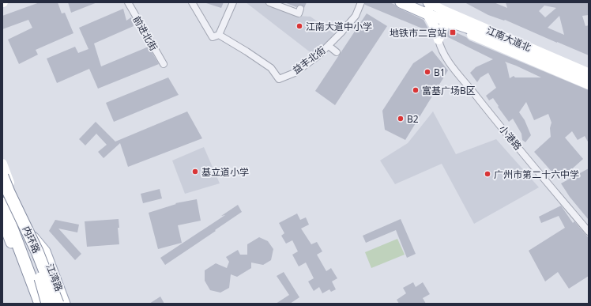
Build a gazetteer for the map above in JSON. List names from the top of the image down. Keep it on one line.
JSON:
{"streets":{"highway":["内环路"],"main road":["江南大道北","江湾路"],"street":["前进北街","益丰北街","小港路"]},"crossings":[["内环路","江湾路"]],"places":{"other":["江南大道中小学","B1","富基广场B区","B2","基立道小学","广州市第二十六中学"],"transit":["地铁市二宫站"]}}
